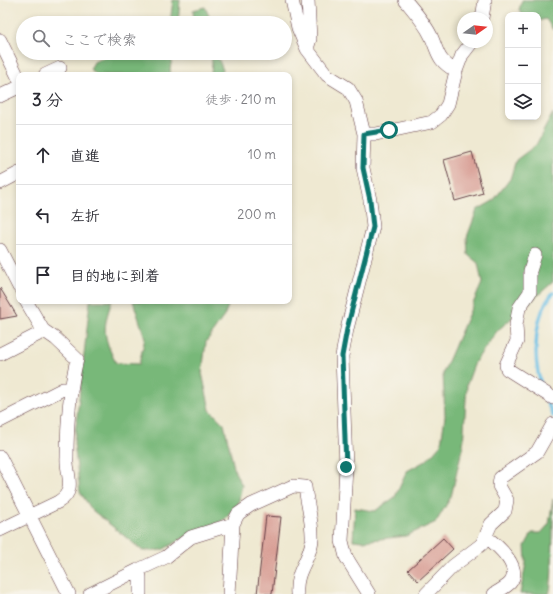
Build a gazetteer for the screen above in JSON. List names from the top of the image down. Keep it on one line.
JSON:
{"north":"right","page":{"map_buttons":["+","−"],"search":"ここで検索","heading":["3 分","徒歩 · 210 m"],"list":[["直進","10 m"],["左折","200 m"],"目的地に到着"]}}
